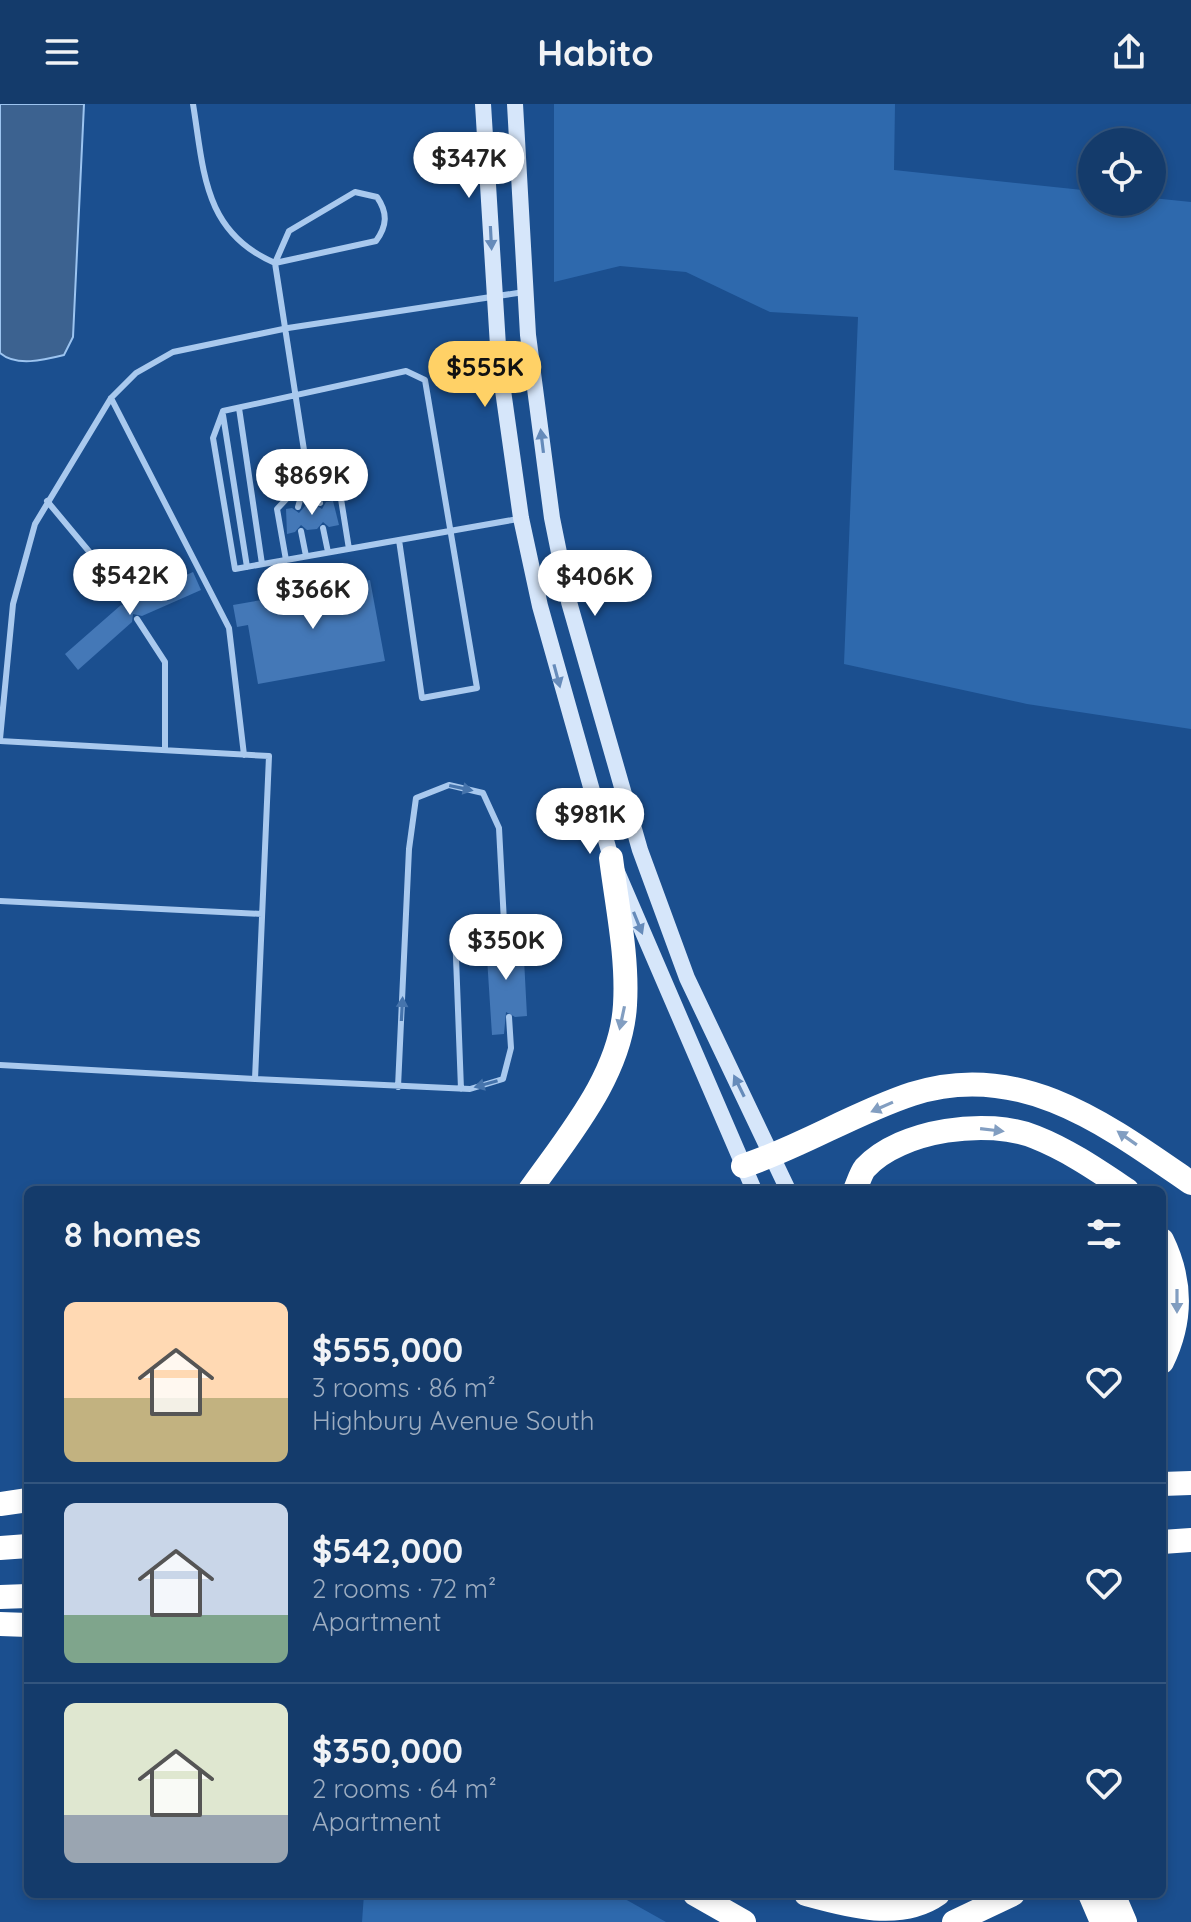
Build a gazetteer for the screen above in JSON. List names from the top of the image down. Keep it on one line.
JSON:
{"page":{"header":"Habito","price":["$347K","$555K","$869K","$542K","$406K","$366K","$981K","$350K"],"heading":"8 homes","list":[{"name":"$555,000","note":"3 rooms · 86 m² · Highbury Avenue South"},{"name":"$542,000","note":"2 rooms · 72 m² · Apartment"},{"name":"$350,000","note":"2 rooms · 64 m² · Apartment"}]}}
